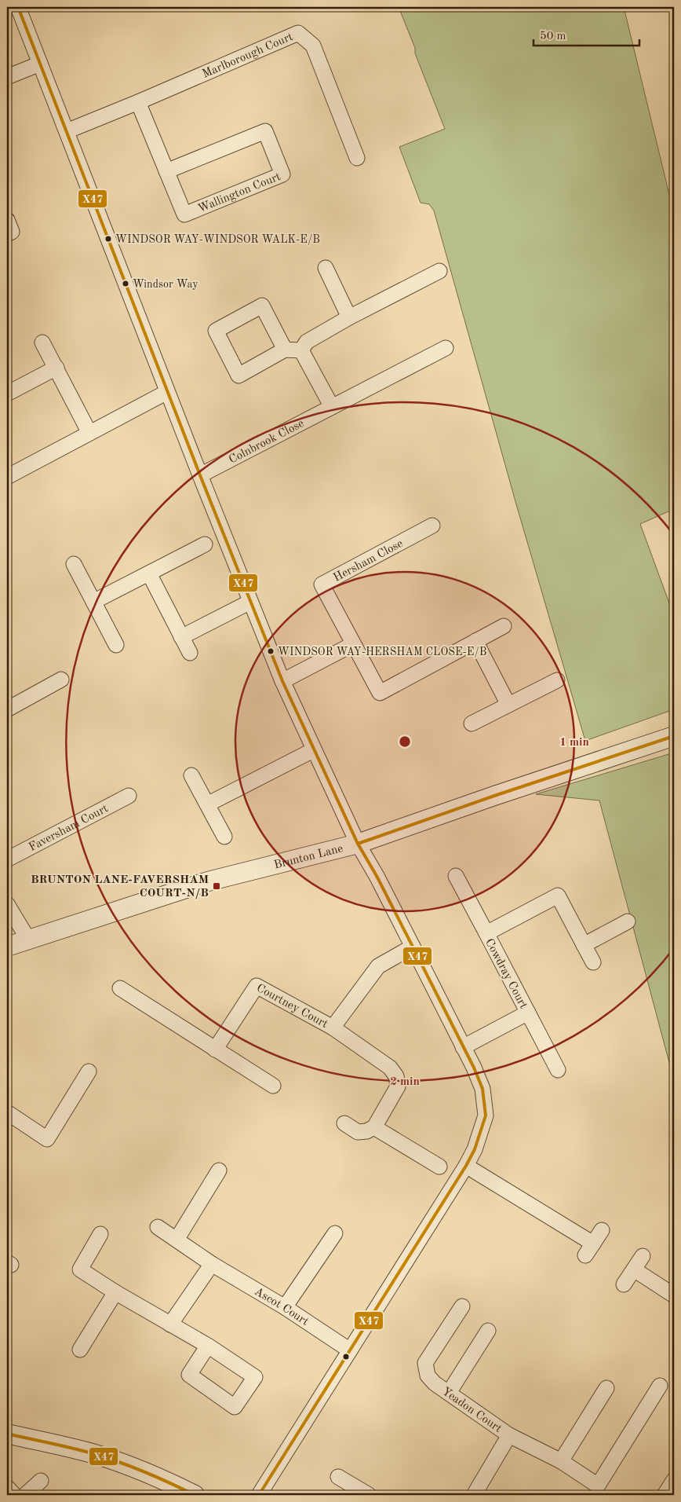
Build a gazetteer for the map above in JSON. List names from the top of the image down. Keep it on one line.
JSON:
{"streets":{"street":["Marlborough Court","Wallington Court","Colnbrook Close","Hersham Close","Faversham Court","Brunton Lane","Cowdray Court","Courtney Court","Ascot Court","Yeadon Court"]},"crossings":[["Marlborough Court","Wallington Court"]],"places":{"other":["WINDSOR WAY-WINDSOR WALK-E/B","Windsor Way","WINDSOR WAY-HERSHAM CLOSE-E/B"],"transit":["BRUNTON LANE-FAVERSHAM COURT-N/B"]},"lines":["transit line X47"],"scale_bar":"50 m","rings":["1 min","2 min"]}
